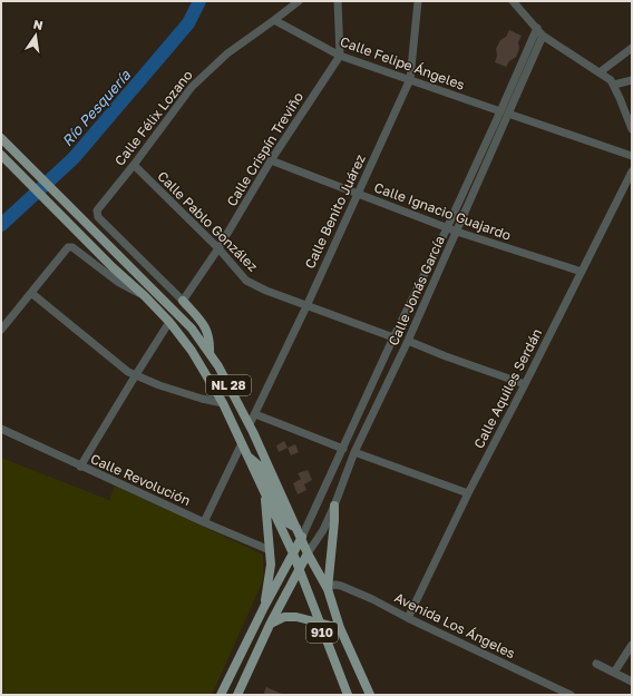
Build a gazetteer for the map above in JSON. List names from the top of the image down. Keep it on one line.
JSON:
{"streets":{"main road":["NL 28","910"],"street":["Calle Felipe Ángeles","Calle Félix Lozano","Calle Crispín Treviño","Calle Benito Juárez","Calle Ignacio Guajardo","Calle Pablo González","Calle Jonás García","Calle Aquiles Serdán","Calle Revolución","Avenida Los Ángeles"]},"crossings":[["Calle Felipe Ángeles","Calle Félix Lozano"],["Calle Felipe Ángeles","Calle Crispín Treviño"],["Calle Felipe Ángeles","Calle Benito Juárez"],["Calle Felipe Ángeles","Calle Jonás García"],["Calle Félix Lozano","Calle Crispín Treviño"],["Calle Félix Lozano","Calle Pablo González"],["Calle Crispín Treviño","Calle Ignacio Guajardo"],["Calle Crispín Treviño","Calle Pablo González"],["Calle Benito Juárez","Calle Ignacio Guajardo"],["Calle Benito Juárez","Calle Pablo González"],["Calle Benito Juárez","NL 28"],["Calle Ignacio Guajardo","Calle Jonás García"],["Calle Ignacio Guajardo","Calle Aquiles Serdán"],["Calle Pablo González","Calle Jonás García"],["Calle Jonás García","NL 28"],["Calle Jonás García","910"],["NL 28","910"],["Calle Aquiles Serdán","Avenida Los Ángeles"],["Avenida Los Ángeles","910"]],"water":["Río Pesquería"],"north":"top"}
